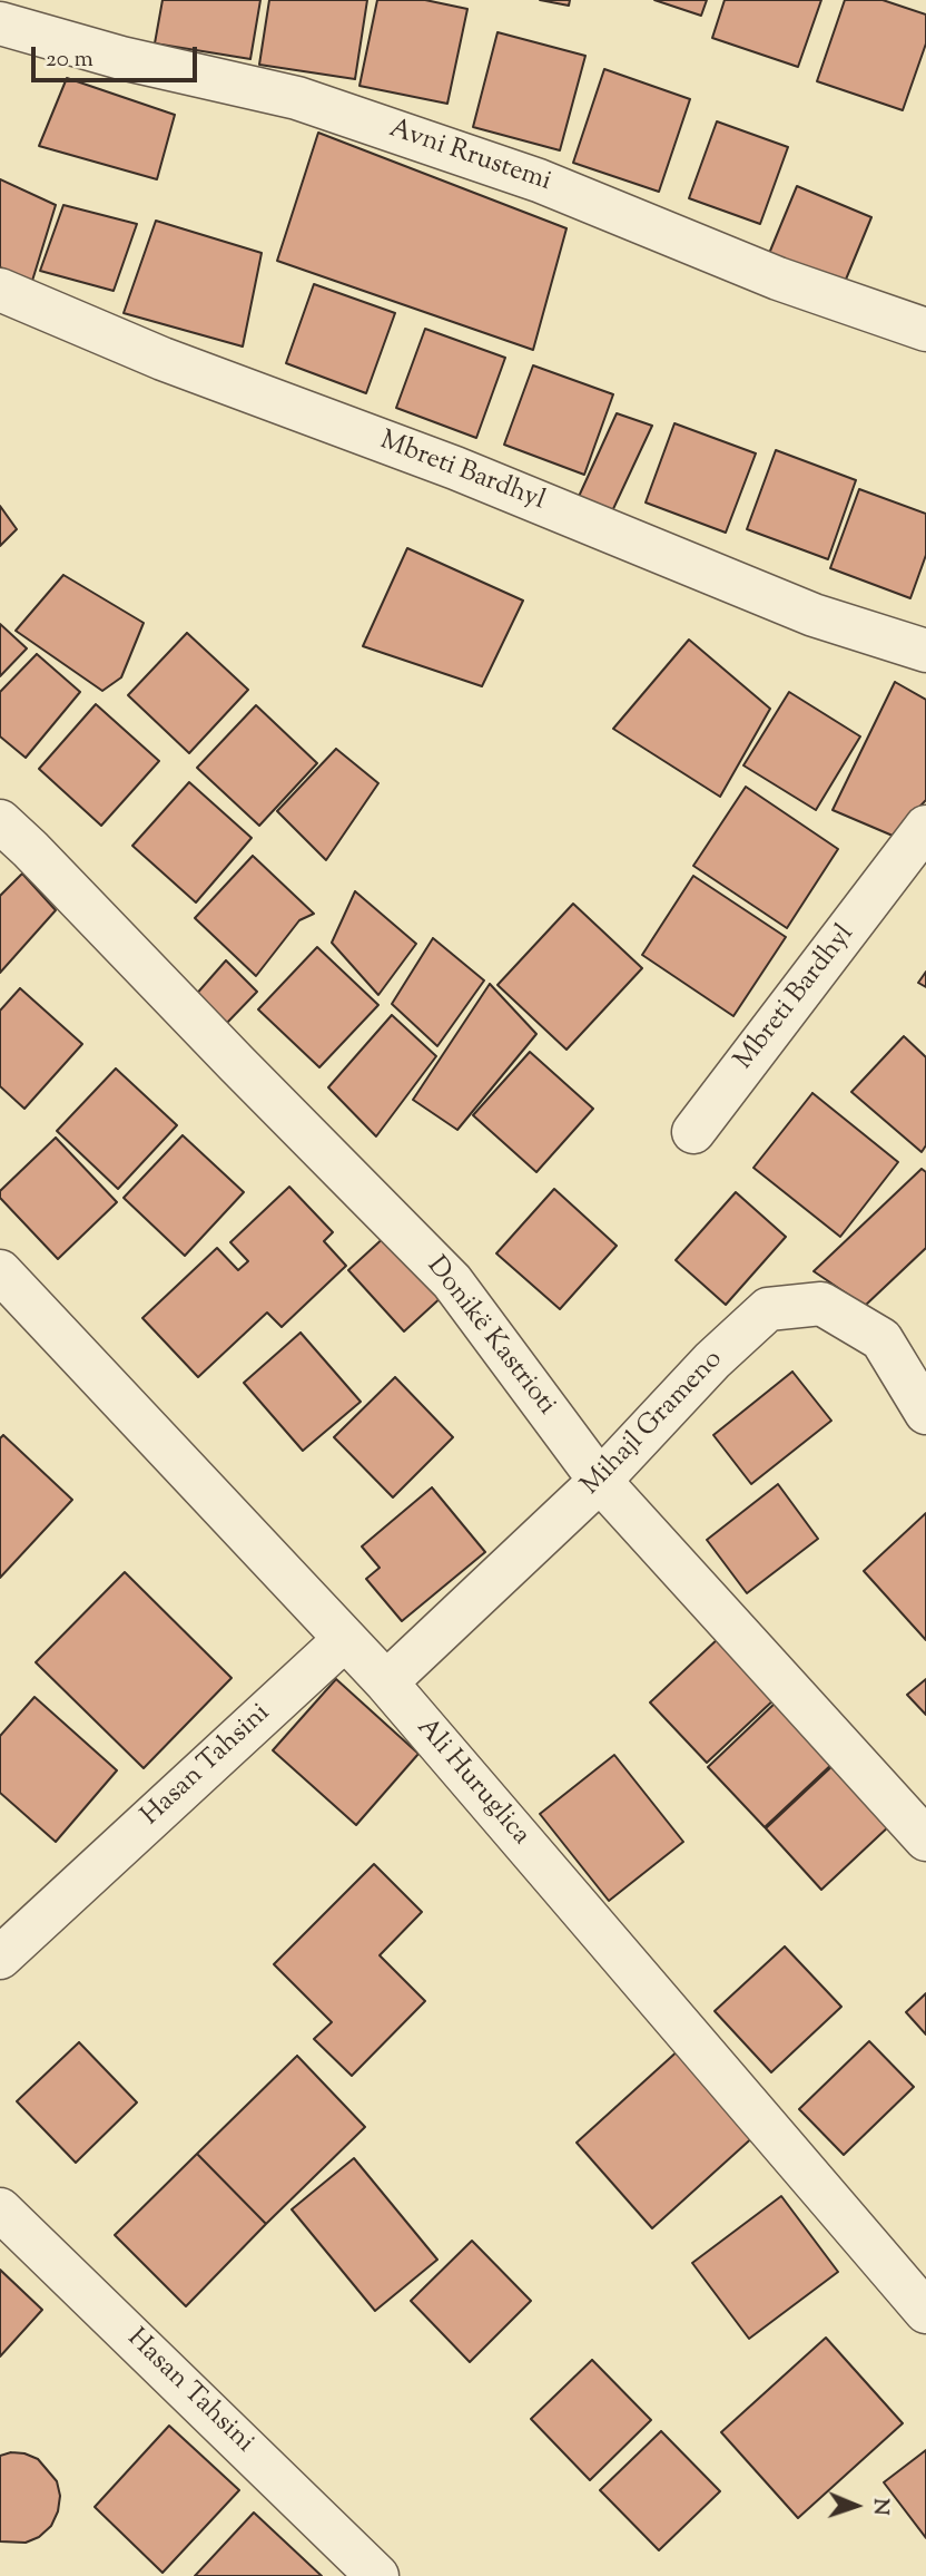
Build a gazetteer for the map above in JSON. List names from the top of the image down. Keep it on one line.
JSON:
{"streets":{"street":["Avni Rrustemi","Mbreti Bardhyl","Donikë Kastrioti","Mihajl Grameno","Hasan Tahsini","Ali Huruglica"]},"crossings":[["Donikë Kastrioti","Mihajl Grameno"],["Mihajl Grameno","Ali Huruglica"],["Hasan Tahsini","Ali Huruglica"]],"scale_bar":"20 m","north":"right"}
